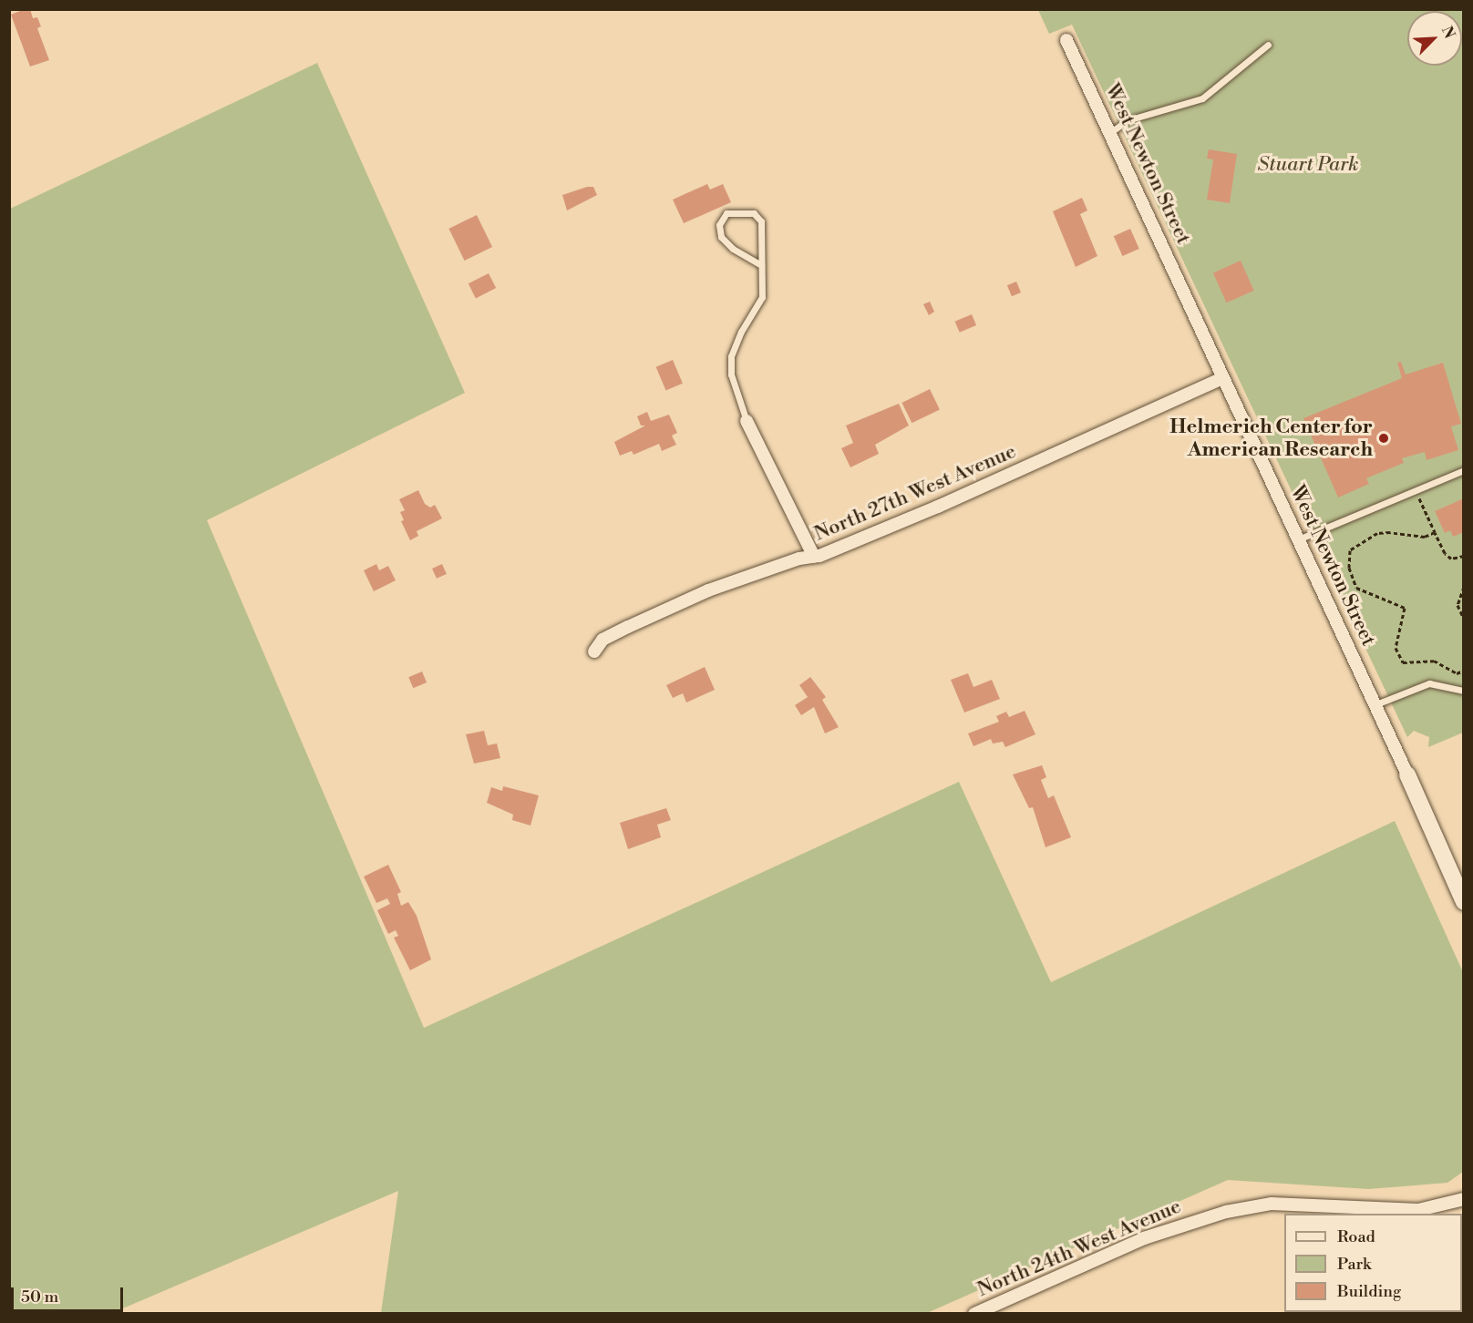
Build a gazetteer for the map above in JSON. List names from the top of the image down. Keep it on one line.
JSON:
{"streets":{"street":["West Newton Street","North 27th West Avenue","North 24th West Avenue"]},"crossings":[["West Newton Street","North 27th West Avenue"]],"parks":["Stuart Park"],"places":["Helmerich Center for American Research"],"legend":["Road","Park","Building"],"scale_bar":"50 m","north":"top right"}
